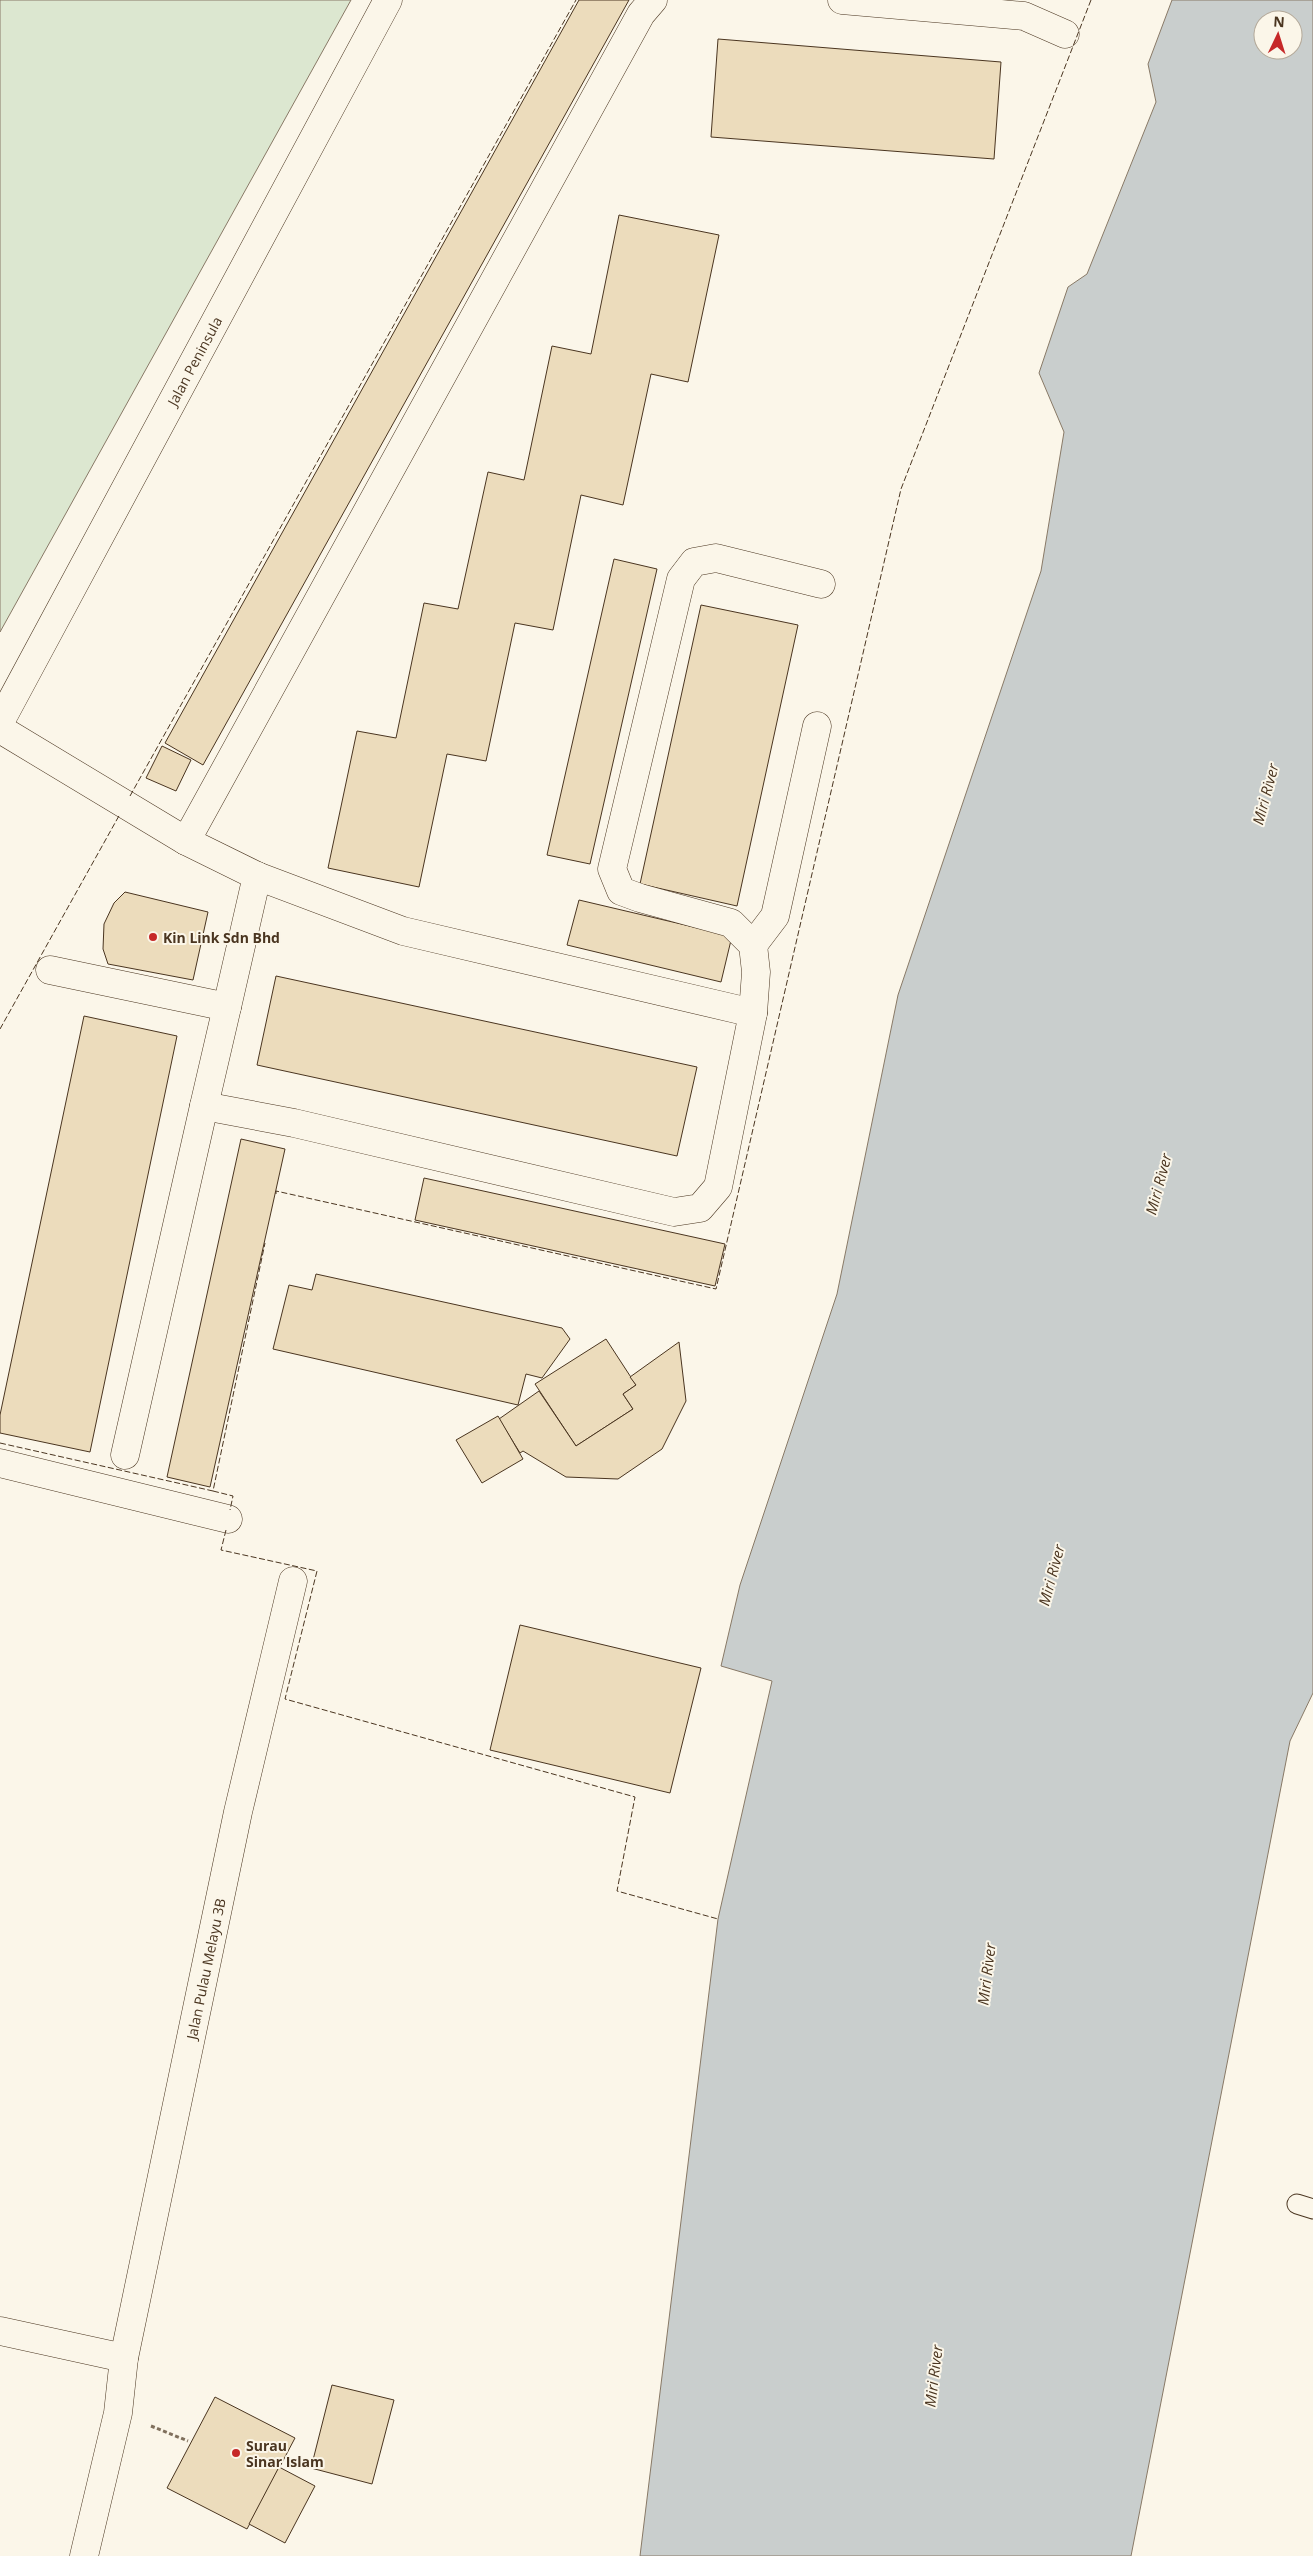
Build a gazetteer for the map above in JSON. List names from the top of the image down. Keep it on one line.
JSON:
{"streets":{"street":["Jalan Peninsula","Jalan Pulau Melayu 3B"]},"water":["Miri River"],"places":["Kin Link Sdn Bhd","Surau Sinar Islam"],"north":"top"}
